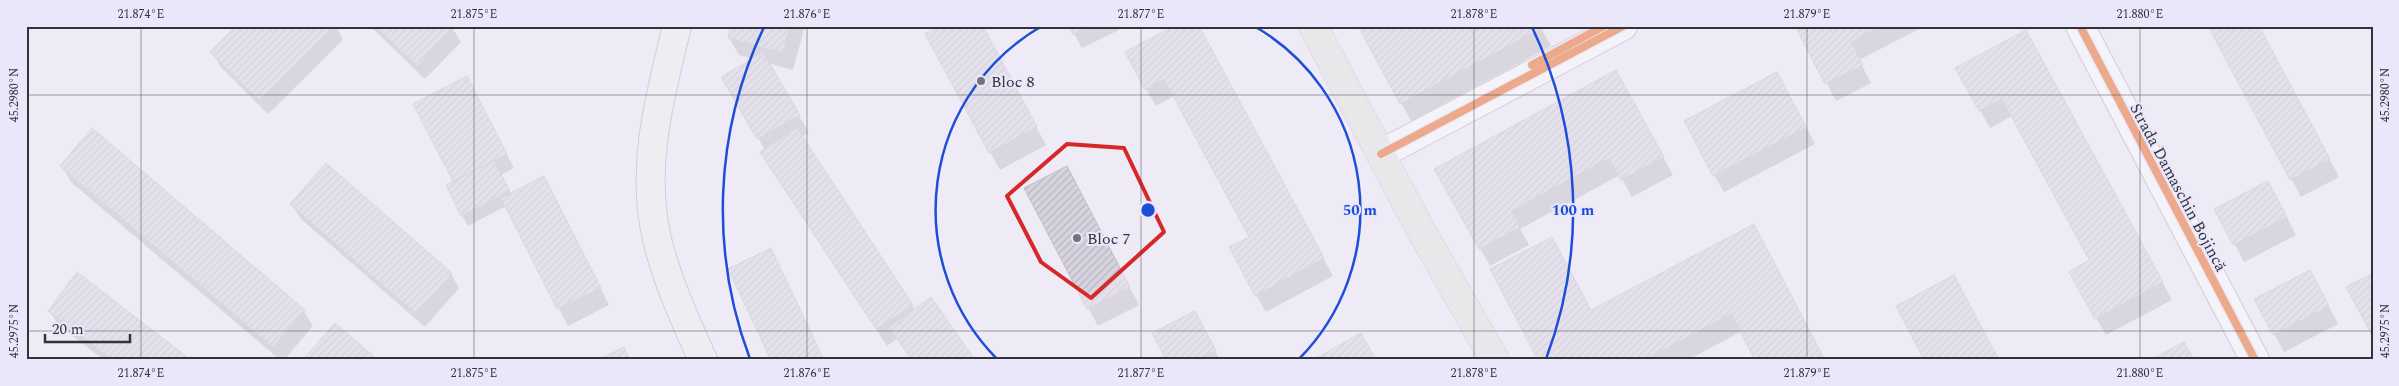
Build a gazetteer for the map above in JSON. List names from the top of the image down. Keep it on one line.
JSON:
{"streets":{"street":["Strada Damaschin Bojincă"]},"places":["Bloc 8","Bloc 7"],"scale_bar":"20 m","coordinates":["21.874°E","21.875°E","21.876°E","21.877°E","21.878°E","21.879°E","21.880°E","45.2980°N","45.2975°N"],"rings":["50 m","100 m"]}
